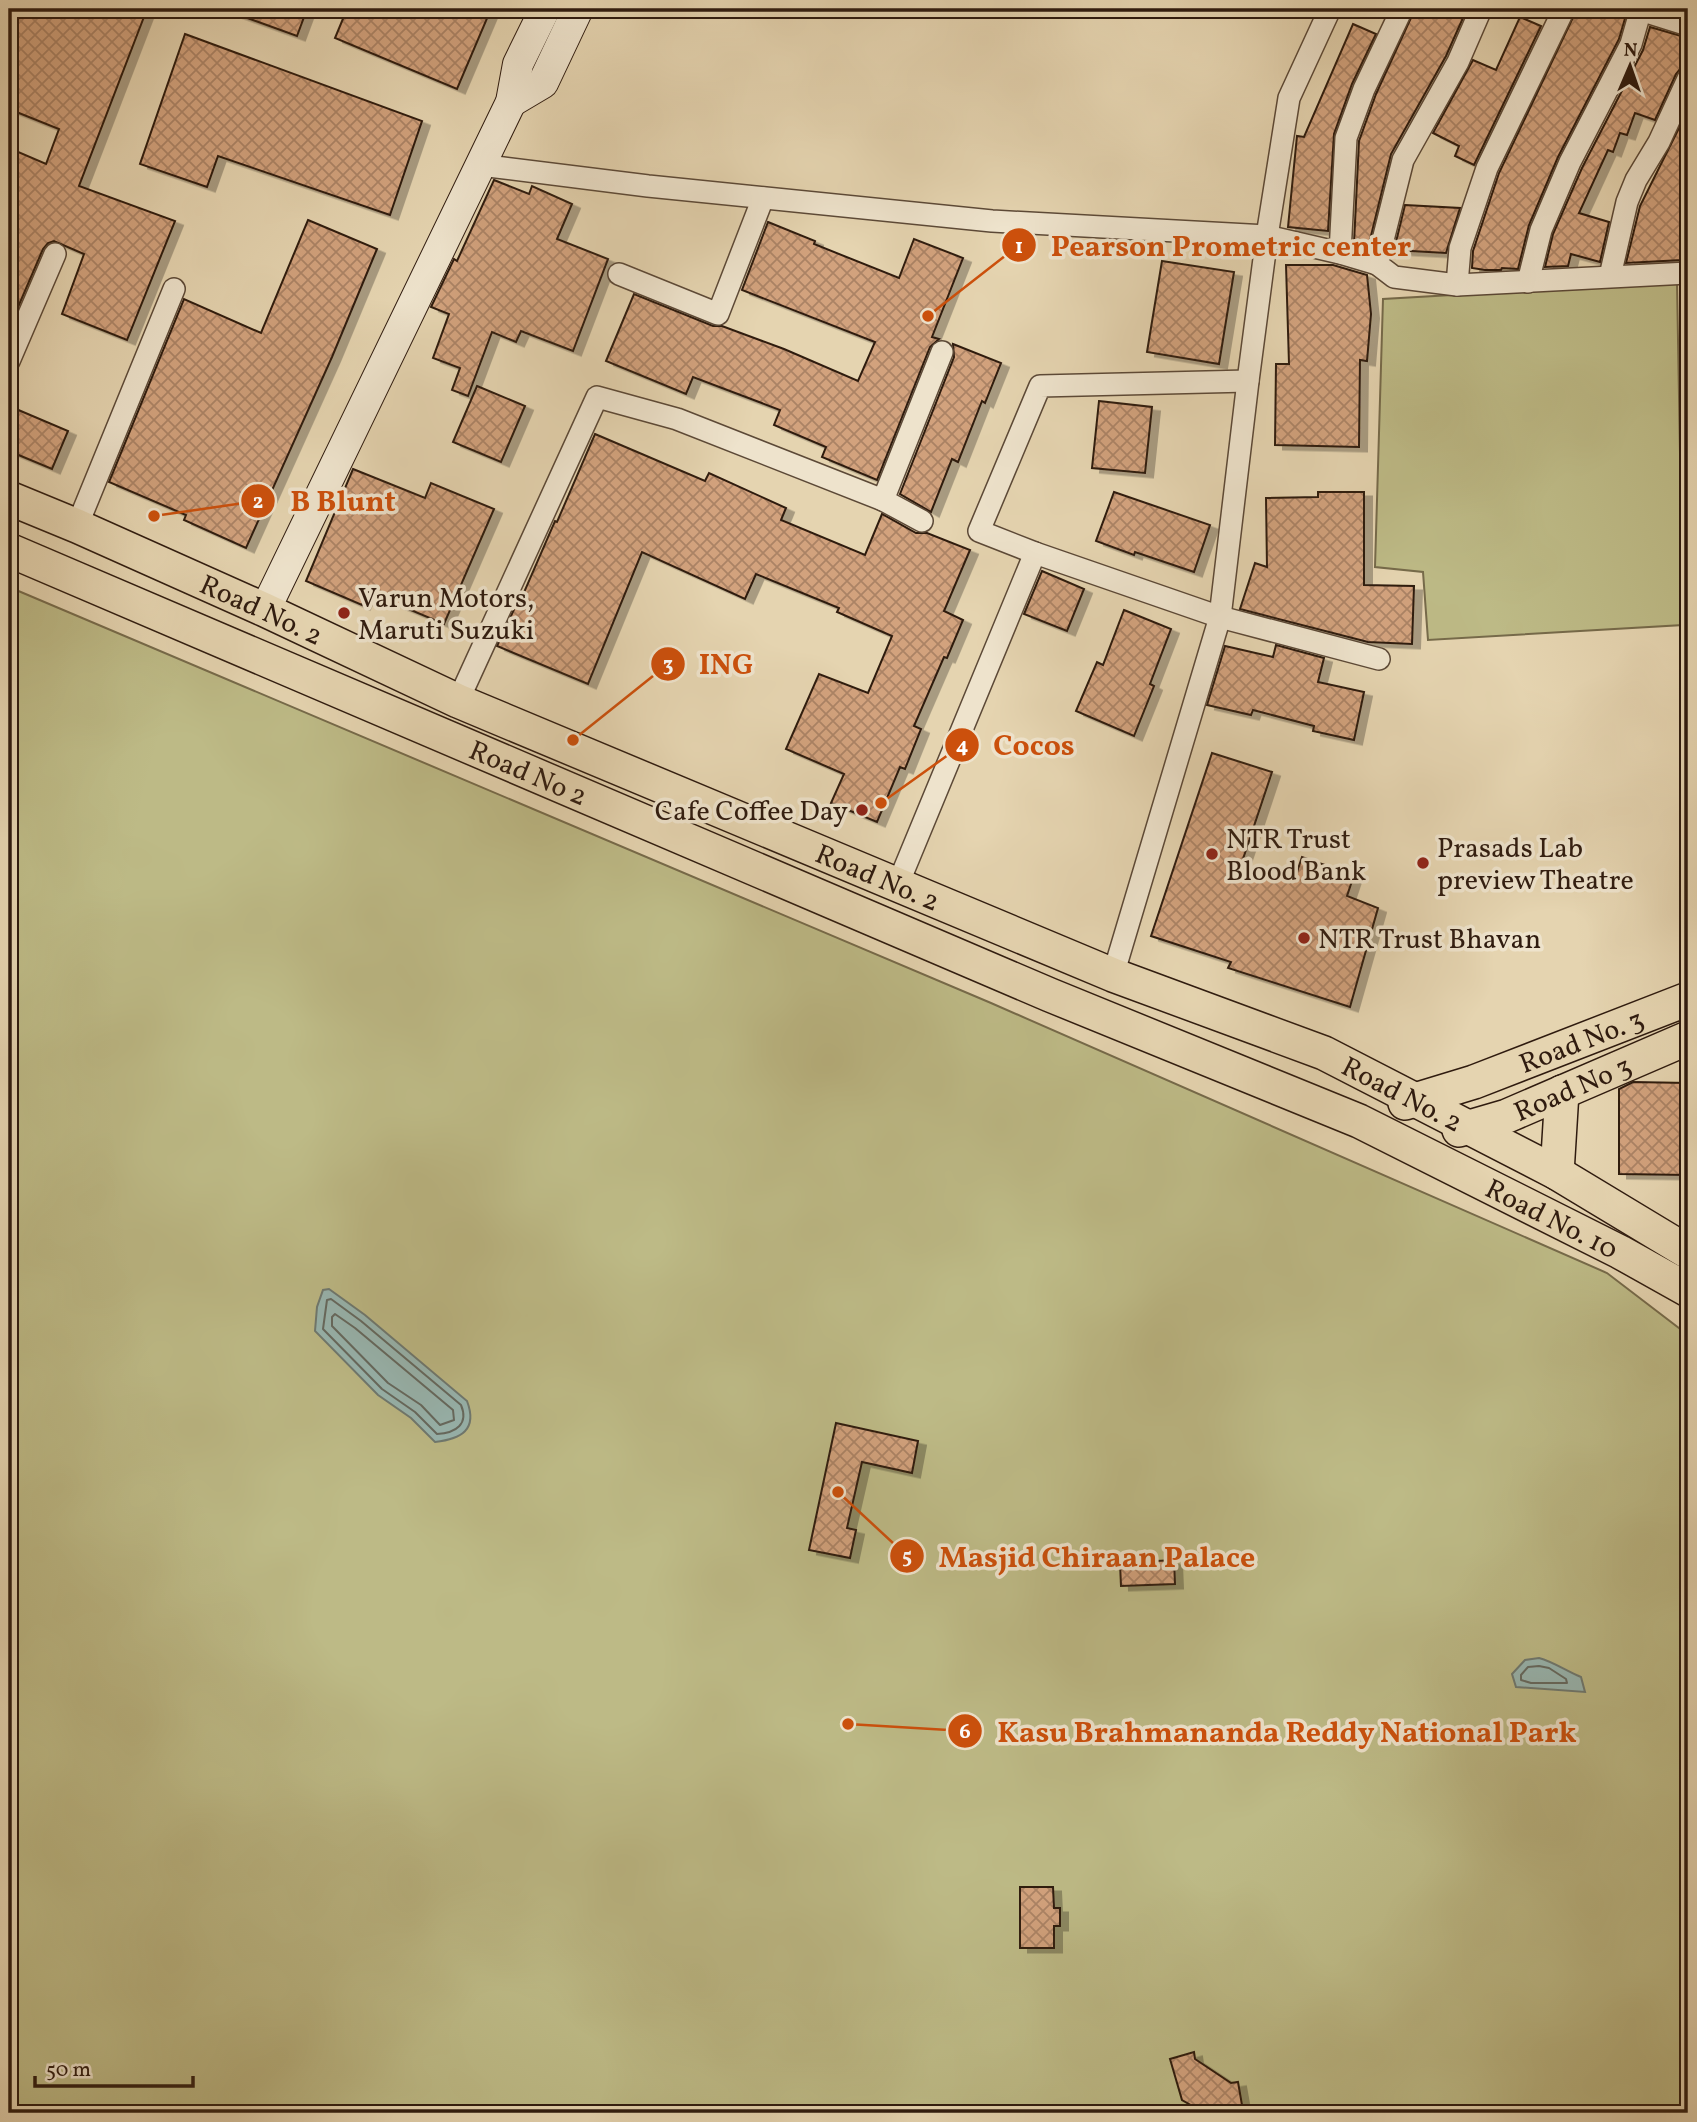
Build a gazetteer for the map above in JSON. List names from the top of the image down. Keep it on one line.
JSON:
{"streets":{"main road":["Road No. 2","Road No 2","Road No. 3","Road No 3","Road No. 10"]},"crossings":[["Road No. 2","Road No. 3"],["Road No. 2","Road No 3"],["Road No. 2","Road No. 10"],["Road No 2","Road No. 3"],["Road No 3","Road No. 10"]],"places":["Pearson Prometric center","B Blunt","Varun Motors, Maruti Suzuki","ING","Cocos","Cafe Coffee Day","NTR Trust Blood Bank","Prasads Lab preview Theatre","NTR Trust Bhavan","Masjid Chiraan Palace","Kasu Brahmananda Reddy National Park"],"scale_bar":"50 m","north":"top"}
